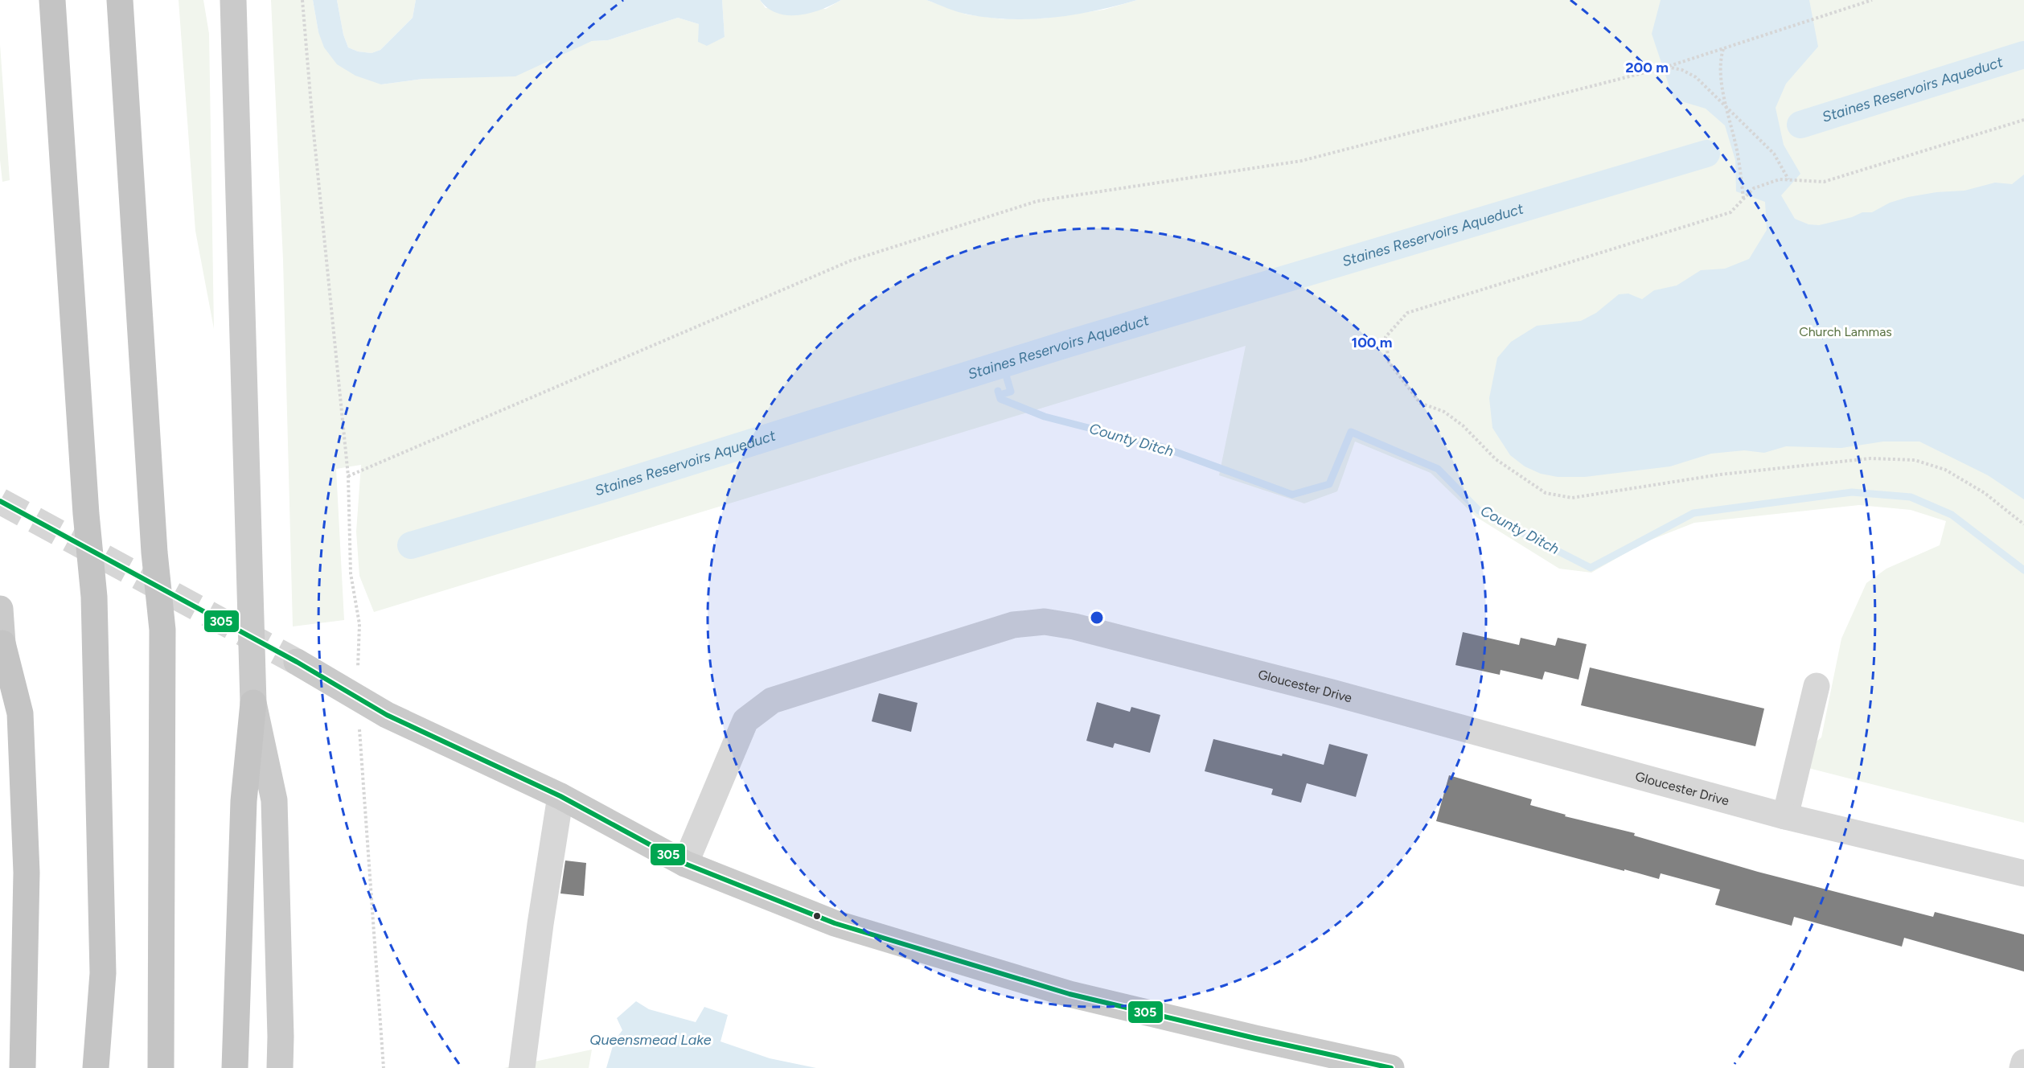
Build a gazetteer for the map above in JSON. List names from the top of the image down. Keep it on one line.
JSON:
{"streets":{"street":["Gloucester Drive"]},"water":["Staines Reservoirs Aqueduct","County Ditch","Queensmead Lake"],"parks":["Church Lammas"],"lines":["transit line 305"],"rings":["200 m","100 m"]}
